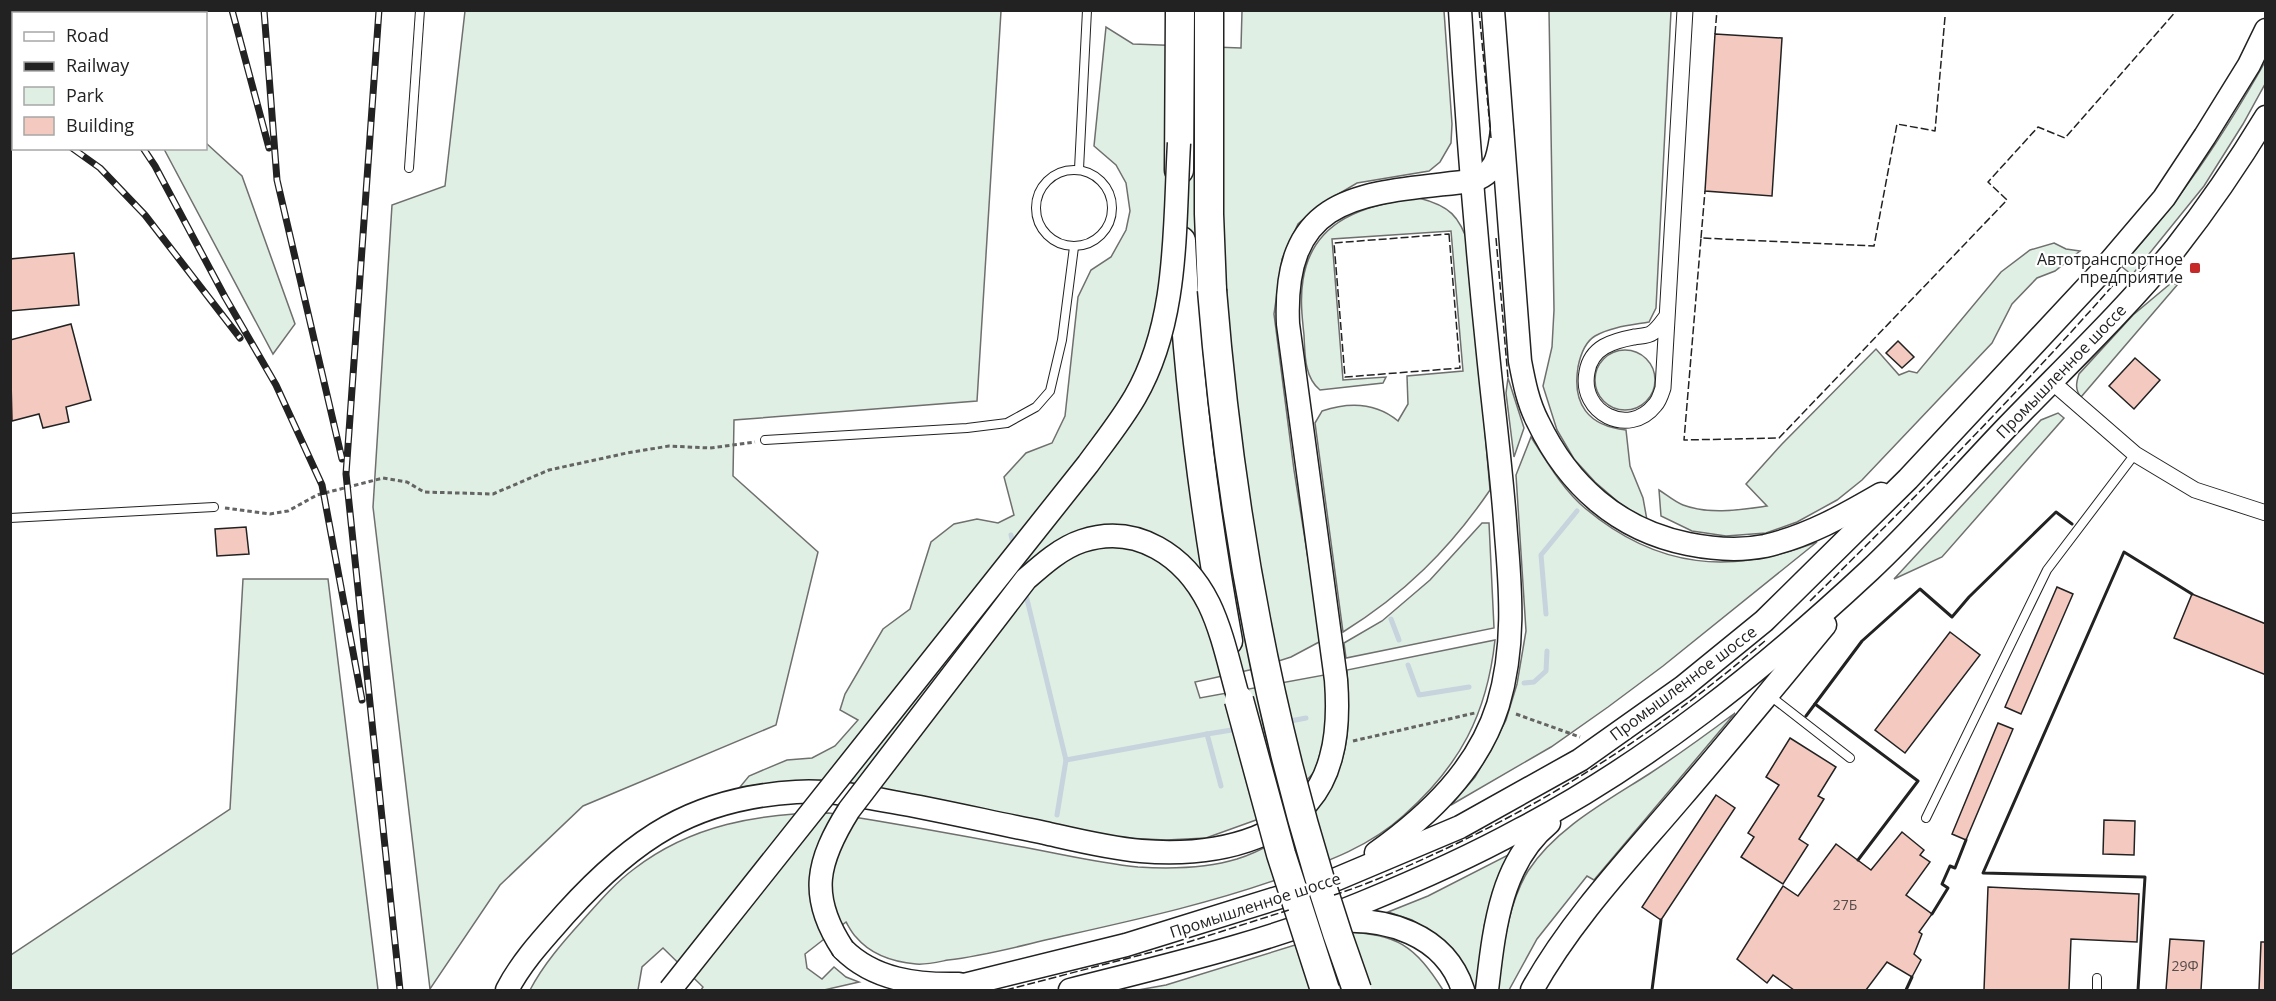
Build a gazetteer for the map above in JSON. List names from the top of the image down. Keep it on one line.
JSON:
{"streets":{"main road":["Промышленное шоссе"]},"places":{"transit":["Автотранспортное предприятие"]},"house_numbers":["27Б","29Ф"],"legend":["Road","Railway","Park","Building"]}
